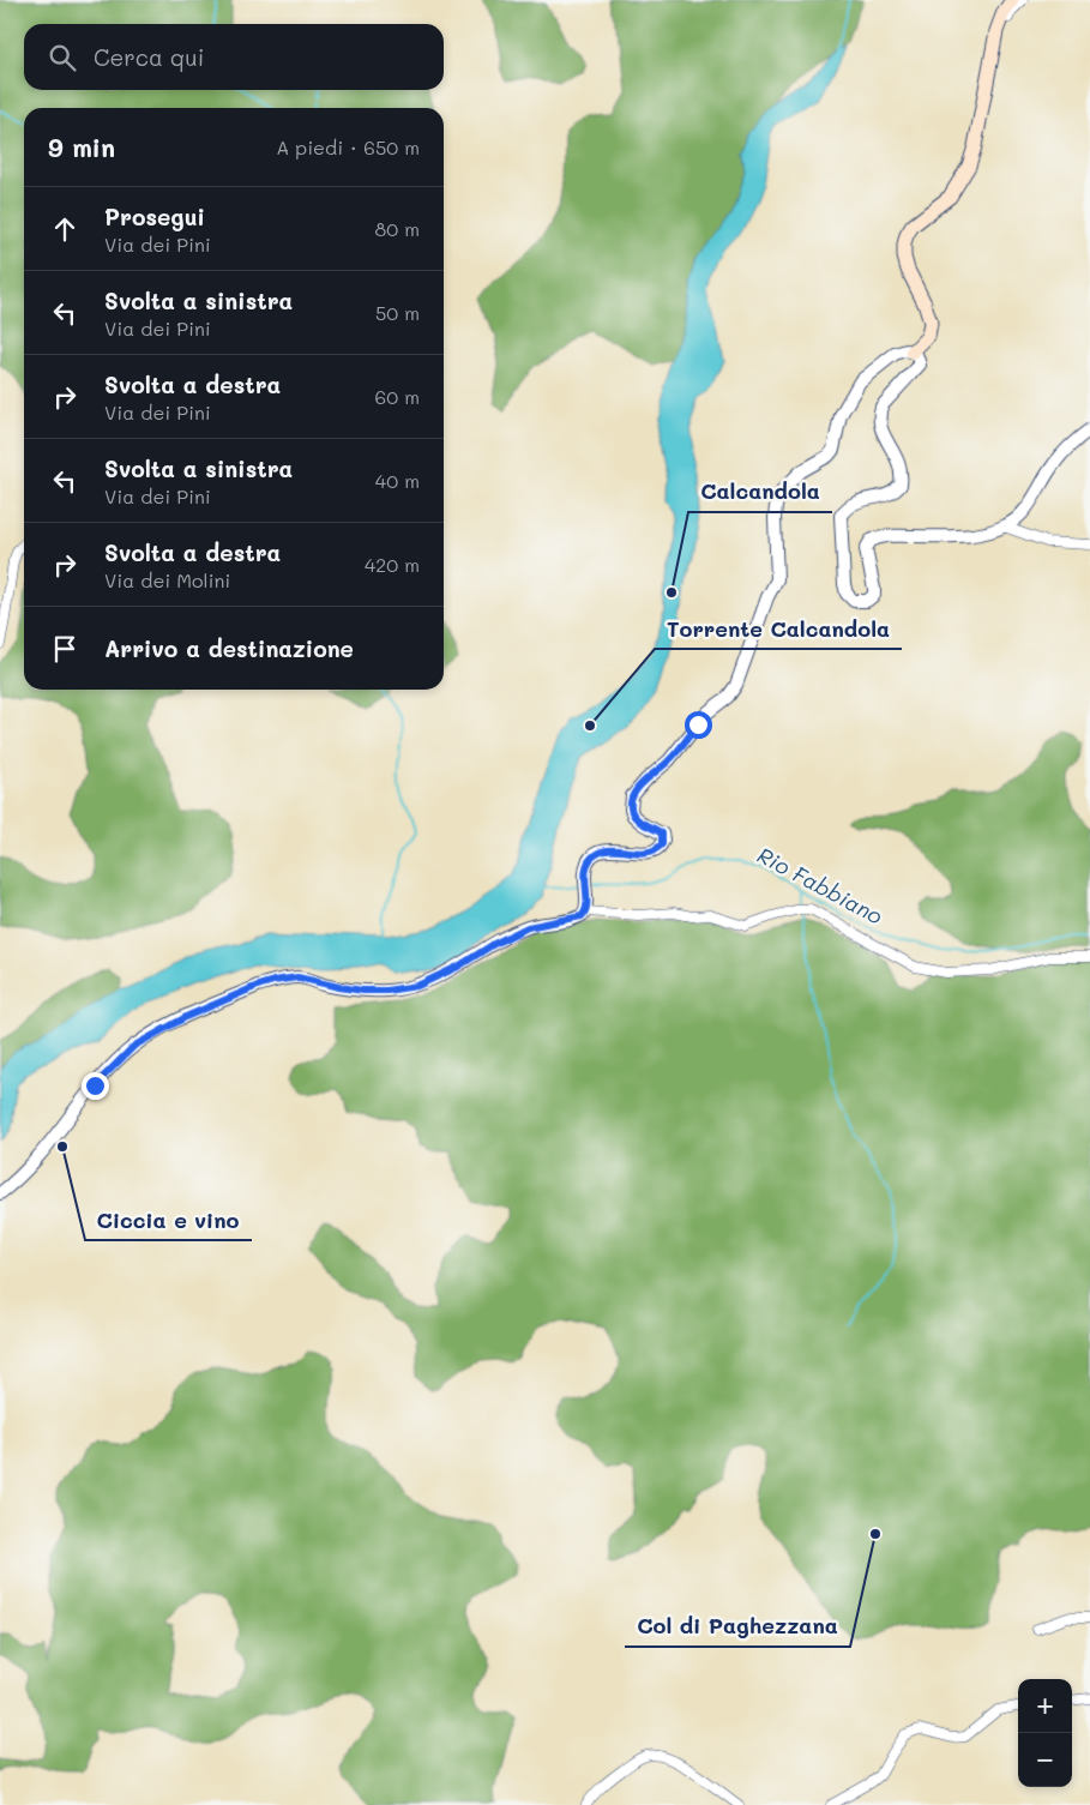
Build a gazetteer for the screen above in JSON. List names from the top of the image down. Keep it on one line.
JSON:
{"water":["Rio Fabbiano"],"places":["Calcandola","Torrente Calcandola","Ciccia e vino","Col di Paghezzana"],"page":{"search":"Cerca qui","heading":["9 min","A piedi · 650 m"],"list":[["Prosegui","Via dei Pini","80 m"],["Svolta a sinistra","Via dei Pini","50 m"],["Svolta a destra","Via dei Pini","60 m"],["Svolta a sinistra","Via dei Pini","40 m"],["Svolta a destra","Via dei Molini","420 m"],"Arrivo a destinazione"],"map_buttons":["+","−"]}}
